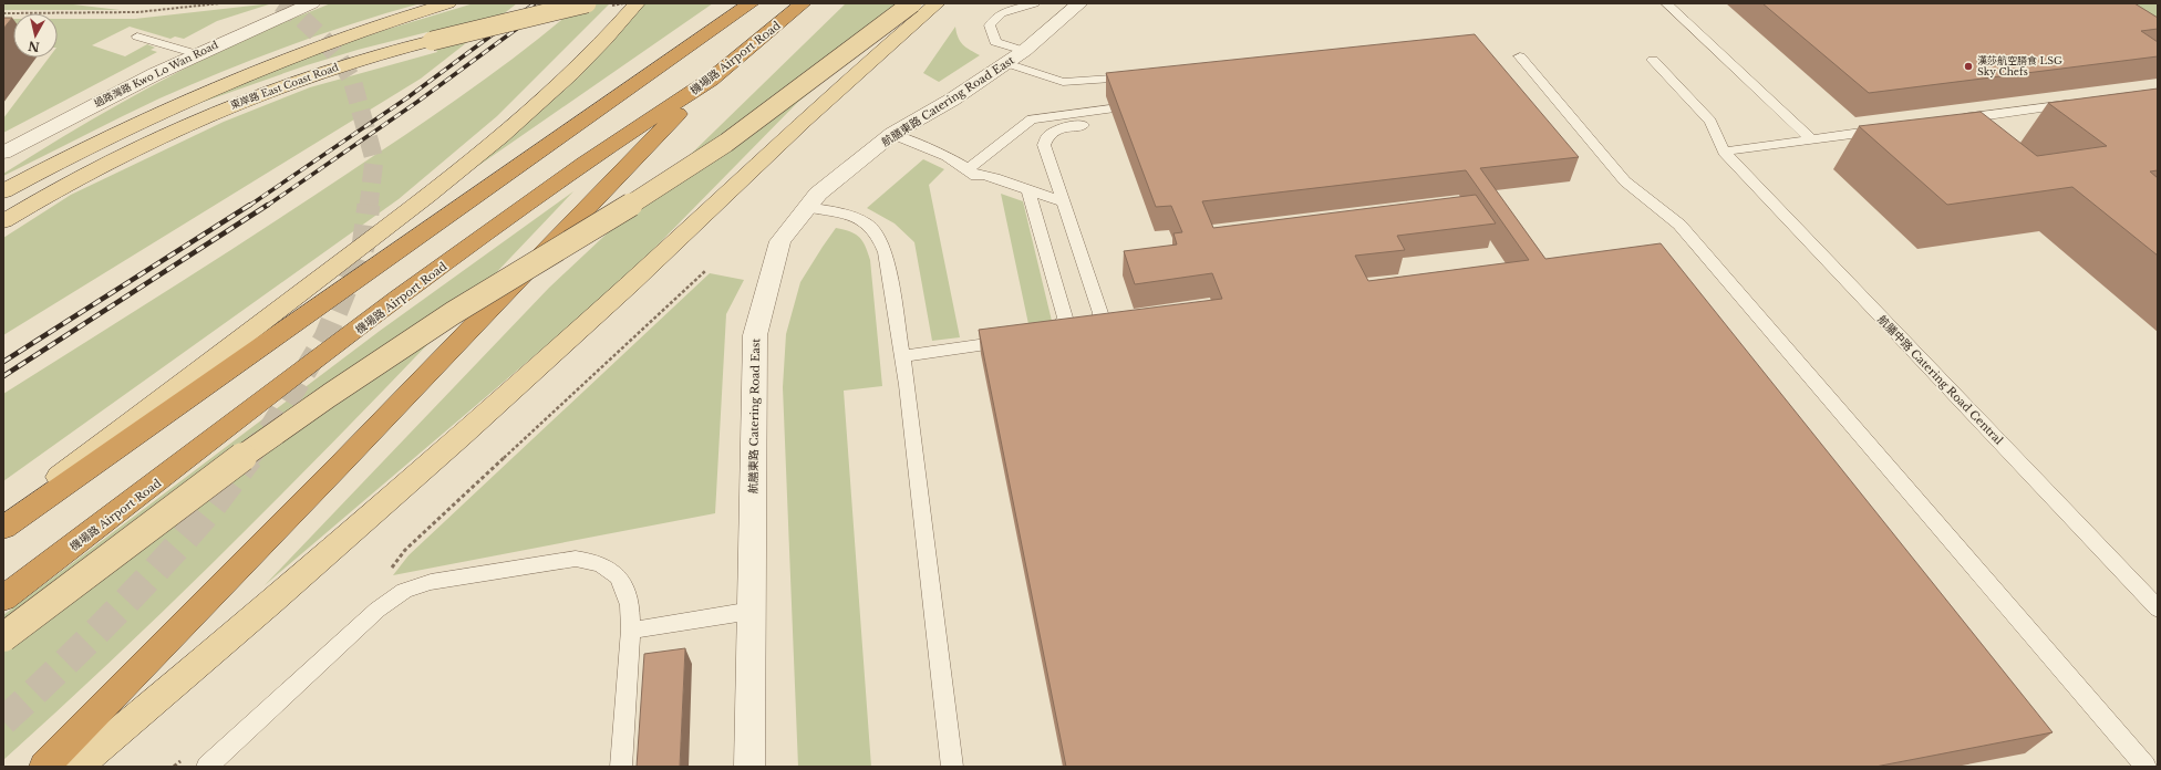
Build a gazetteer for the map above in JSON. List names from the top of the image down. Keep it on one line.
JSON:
{"streets":{"highway":["機場路 Airport Road"],"main road":["東岸路 East Coast Road"],"street":["過路灣路 Kwo Lo Wan Road","航膳東路 Catering Road East"],"lane":["航膳中路 Catering Road Central"]},"places":["漢莎航空膳食 LSG Sky Chefs"],"north":"bottom"}
